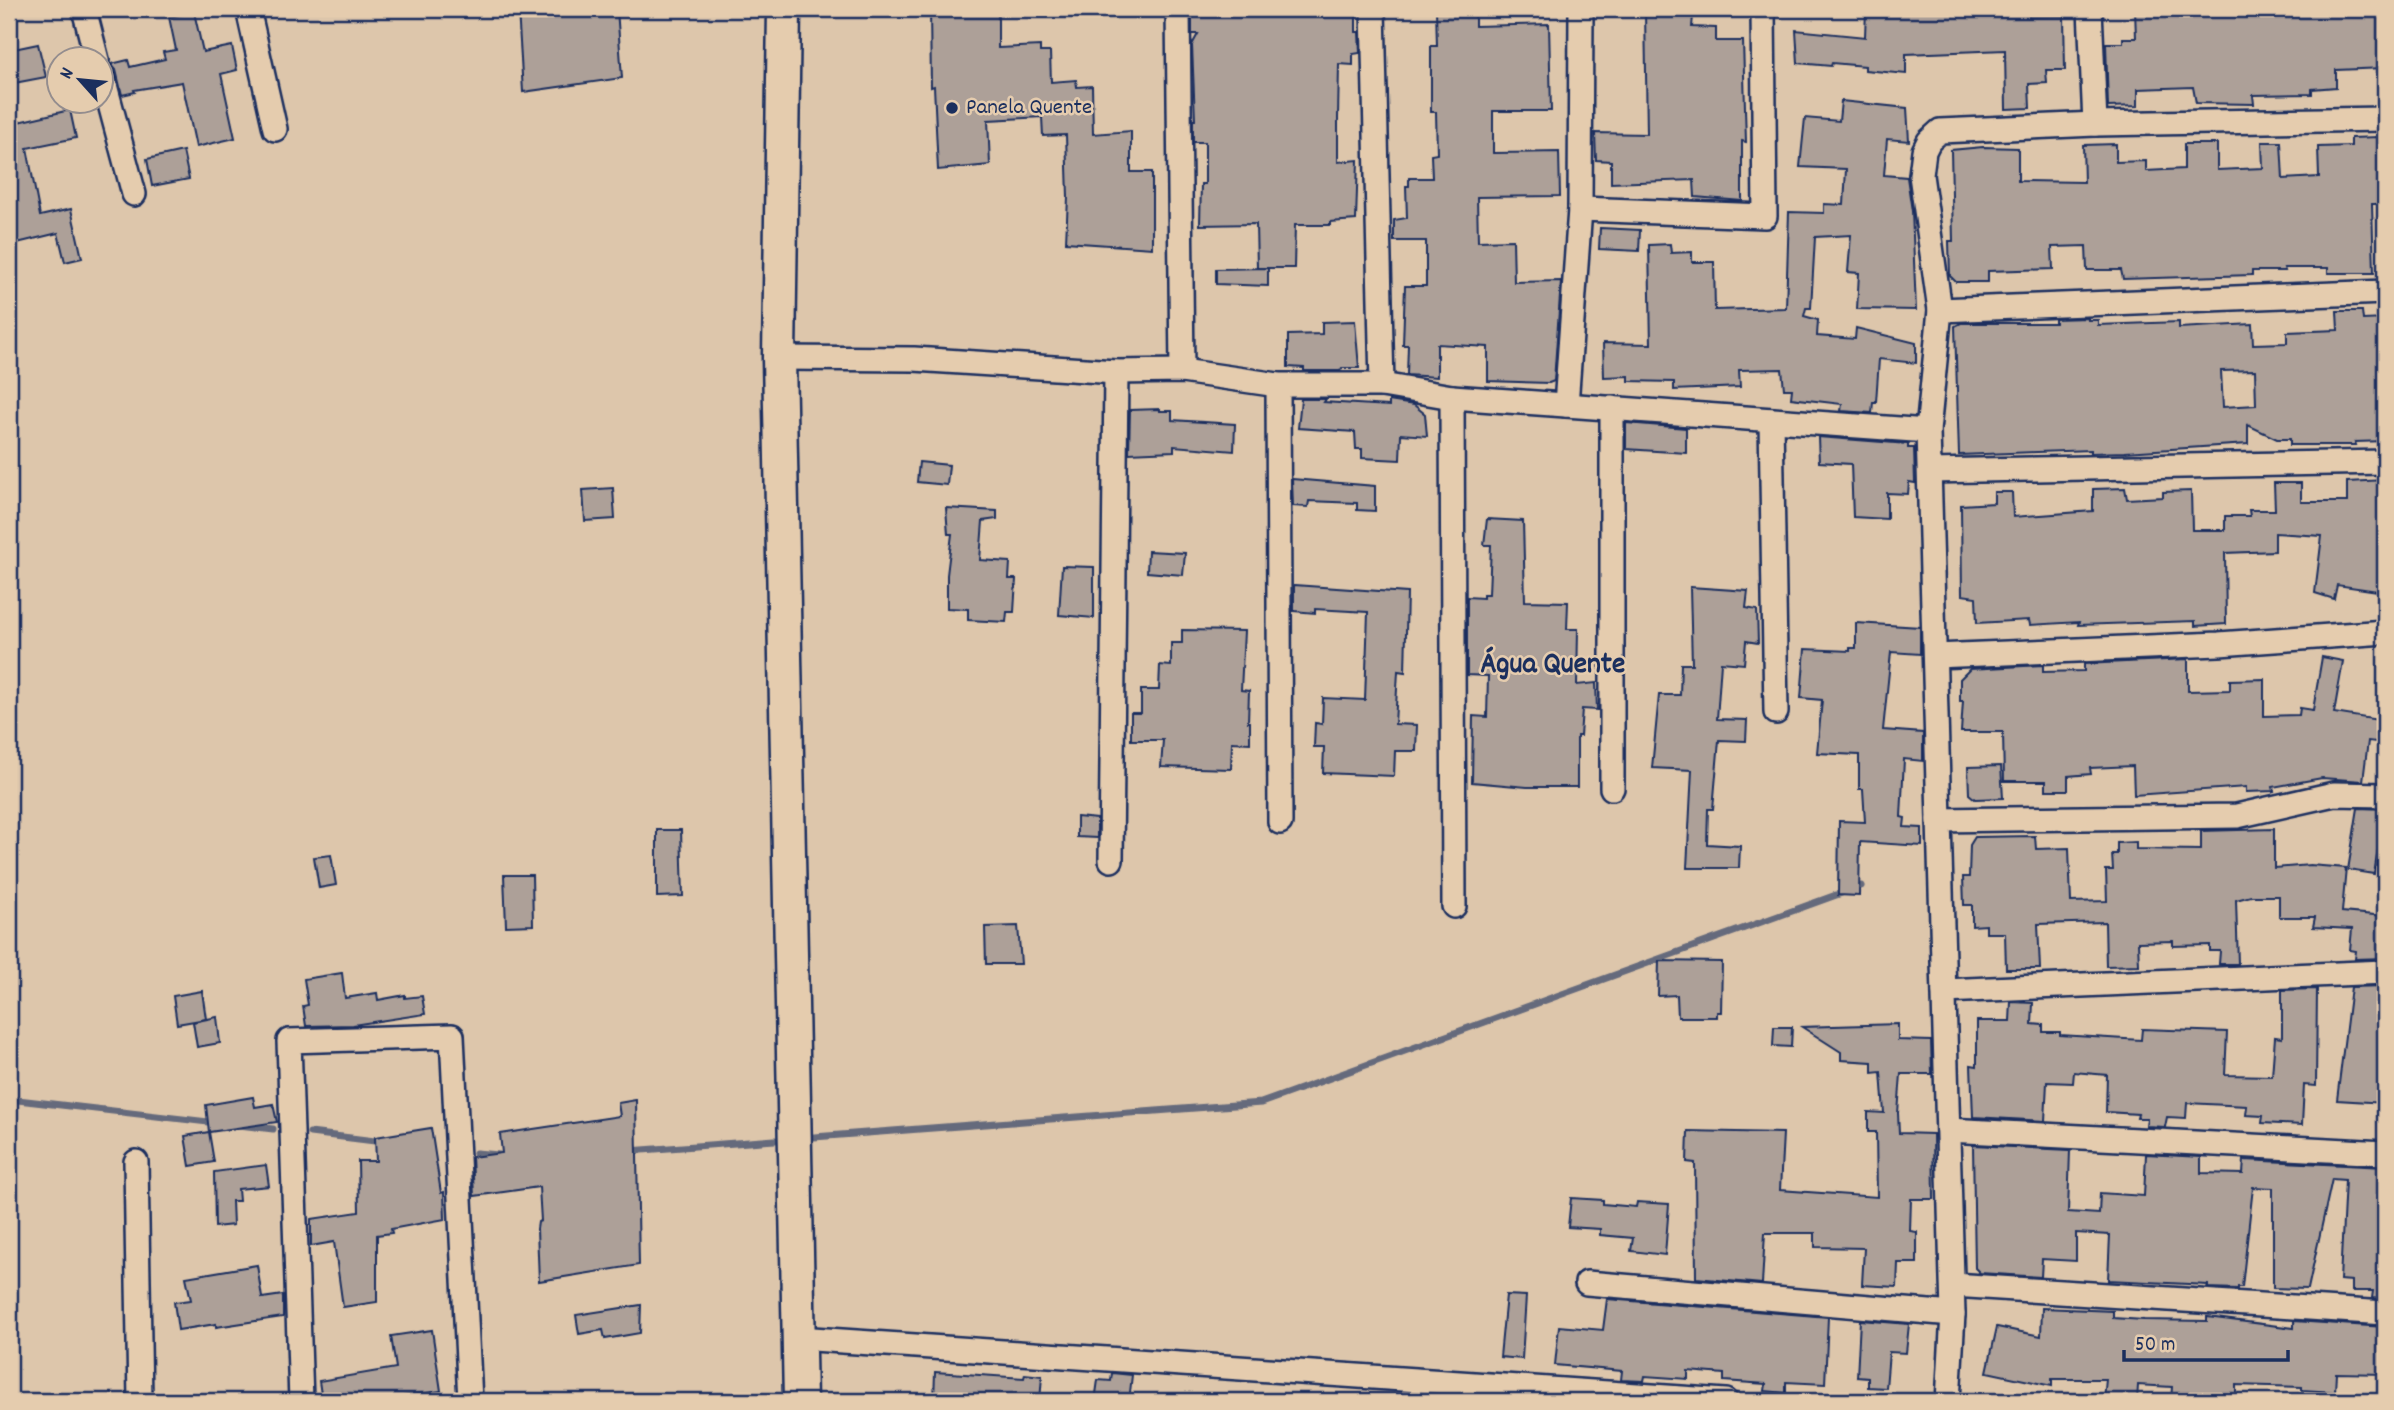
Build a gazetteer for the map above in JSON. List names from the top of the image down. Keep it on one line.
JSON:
{"districts":["Água Quente"],"places":["Panela Quente"],"scale_bar":"50 m","north":"top left"}
